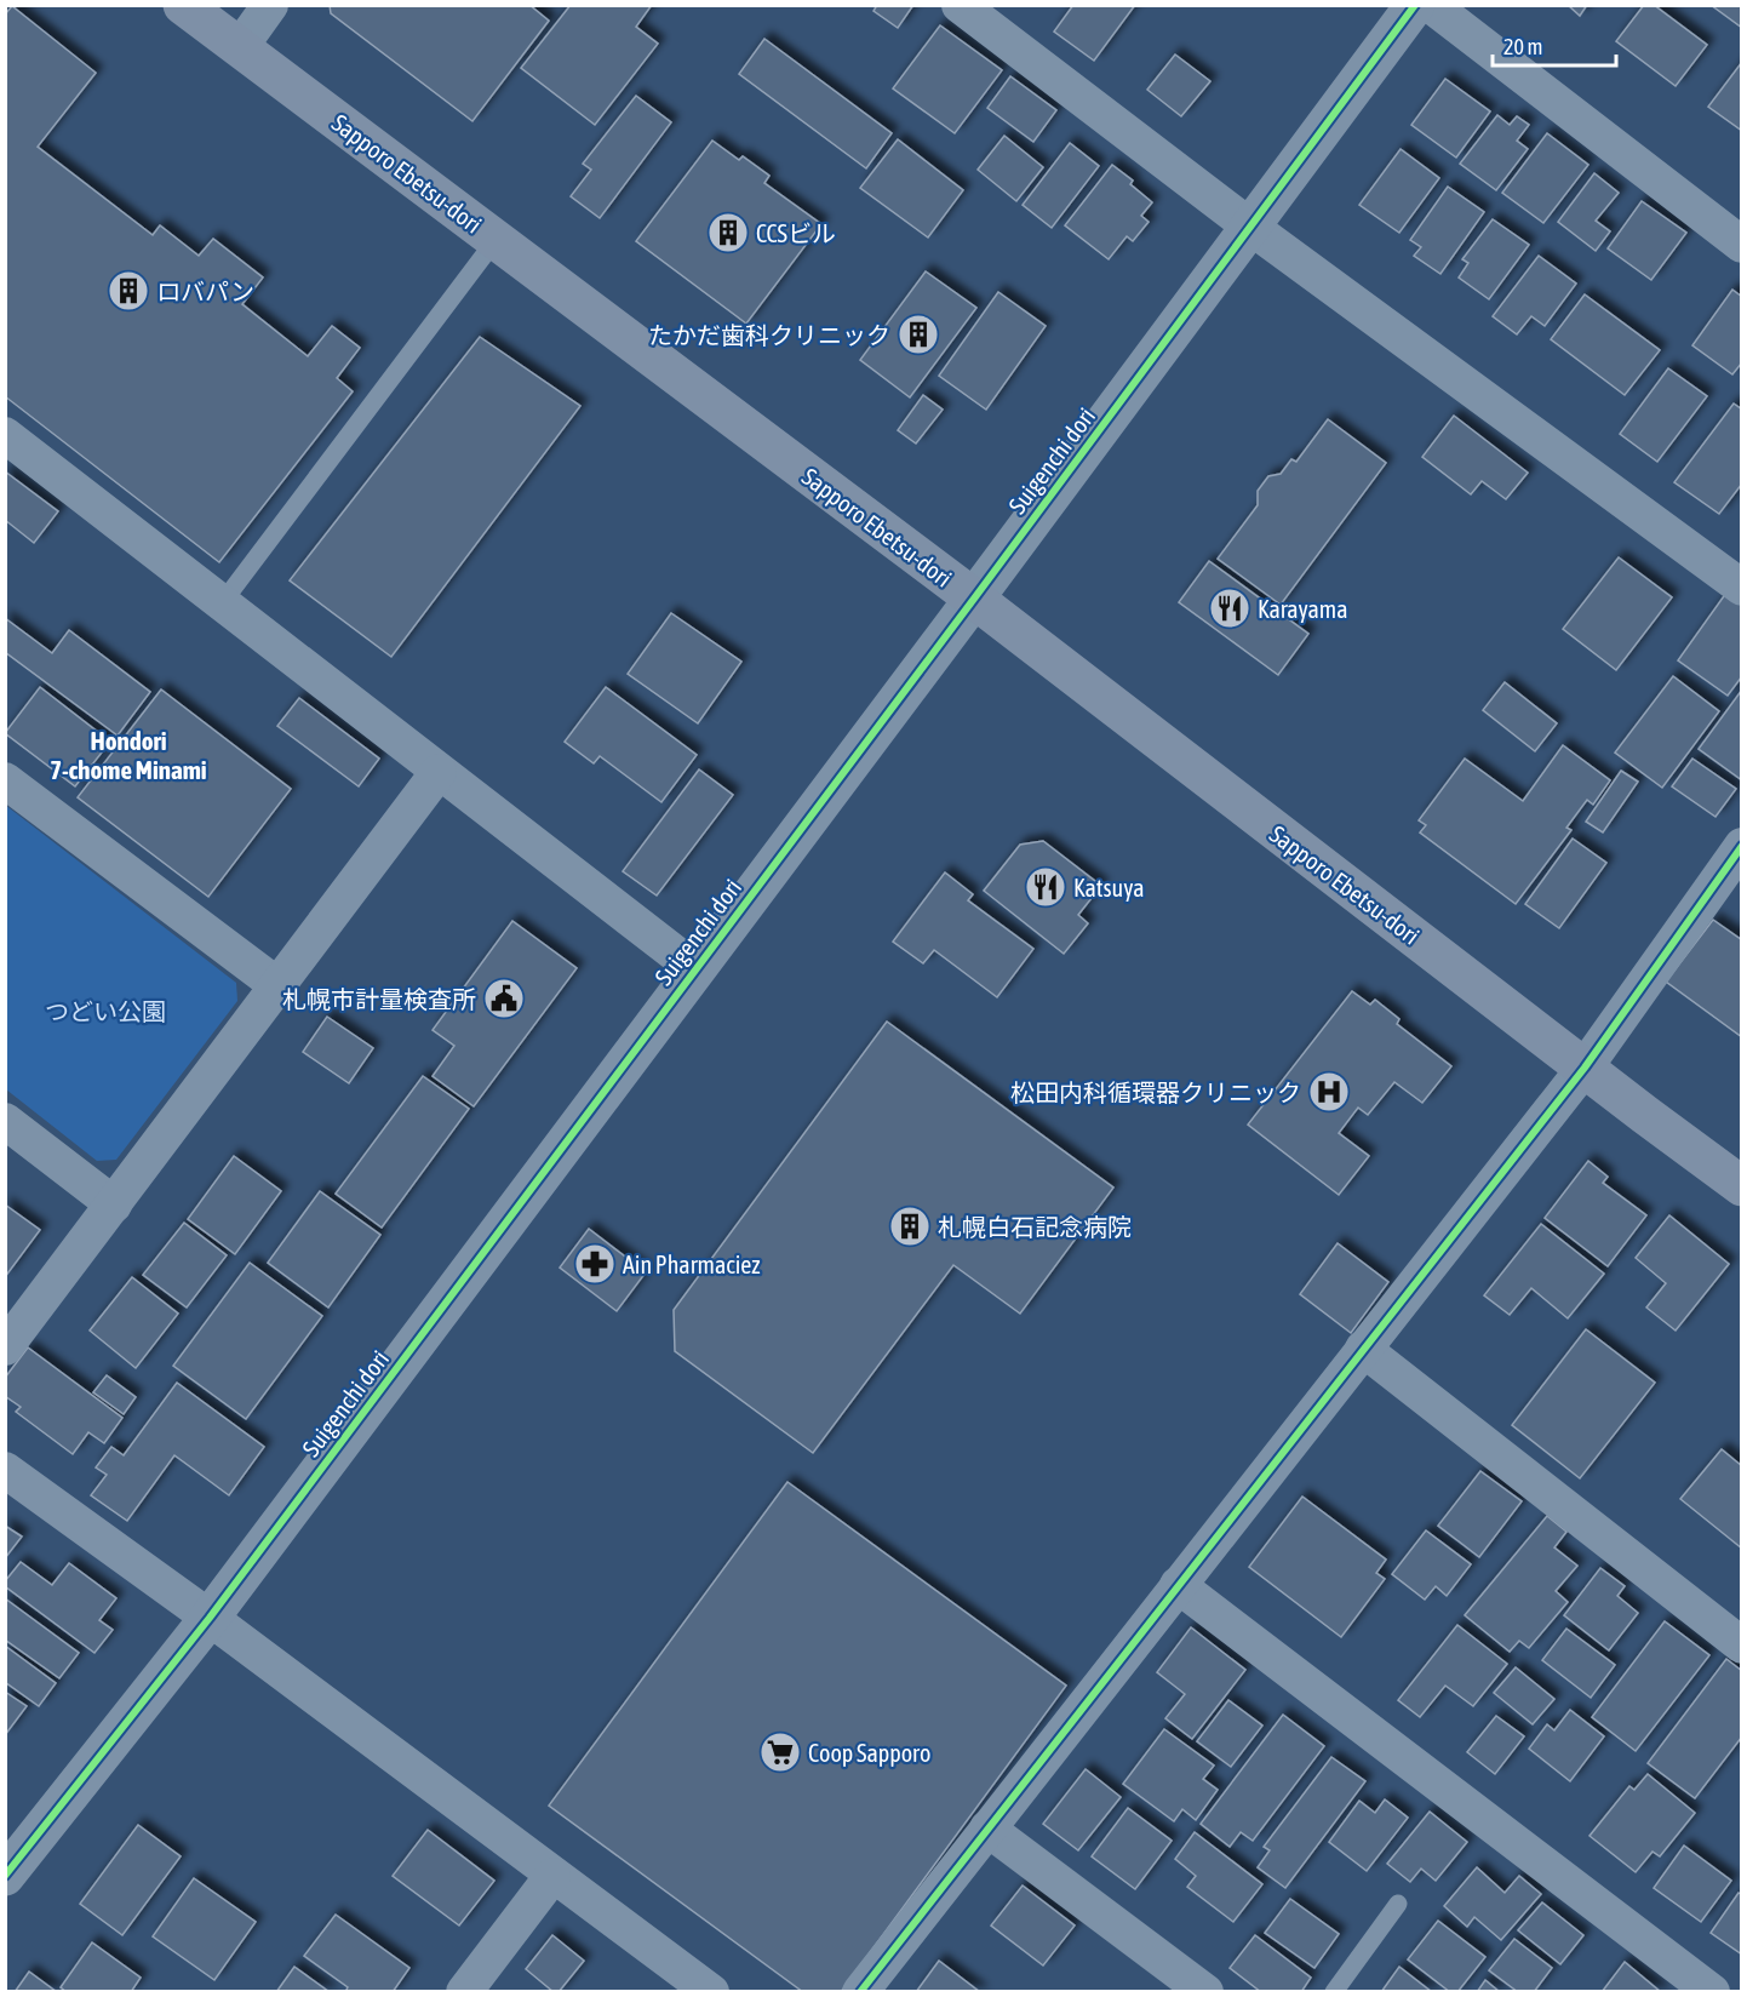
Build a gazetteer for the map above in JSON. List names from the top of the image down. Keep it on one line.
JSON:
{"streets":{"highway":["Sapporo Ebetsu-dori"],"street":["Suigenchi dori"]},"crossings":[["Sapporo Ebetsu-dori","Suigenchi dori"]],"districts":["Hondori 7-chome Minami"],"parks":["つどい公園"],"places":{"building":["CCSビル","ロバパン","たかだ歯科クリニック","札幌白石記念病院"],"restaurant":["Karayama","Katsuya"],"public building":["札幌市計量検査所"],"hospital":["松田内科循環器クリニック"],"pharmacy":["Ain Pharmaciez"],"supermarket":["Coop Sapporo"]},"scale_bar":"20 m"}
